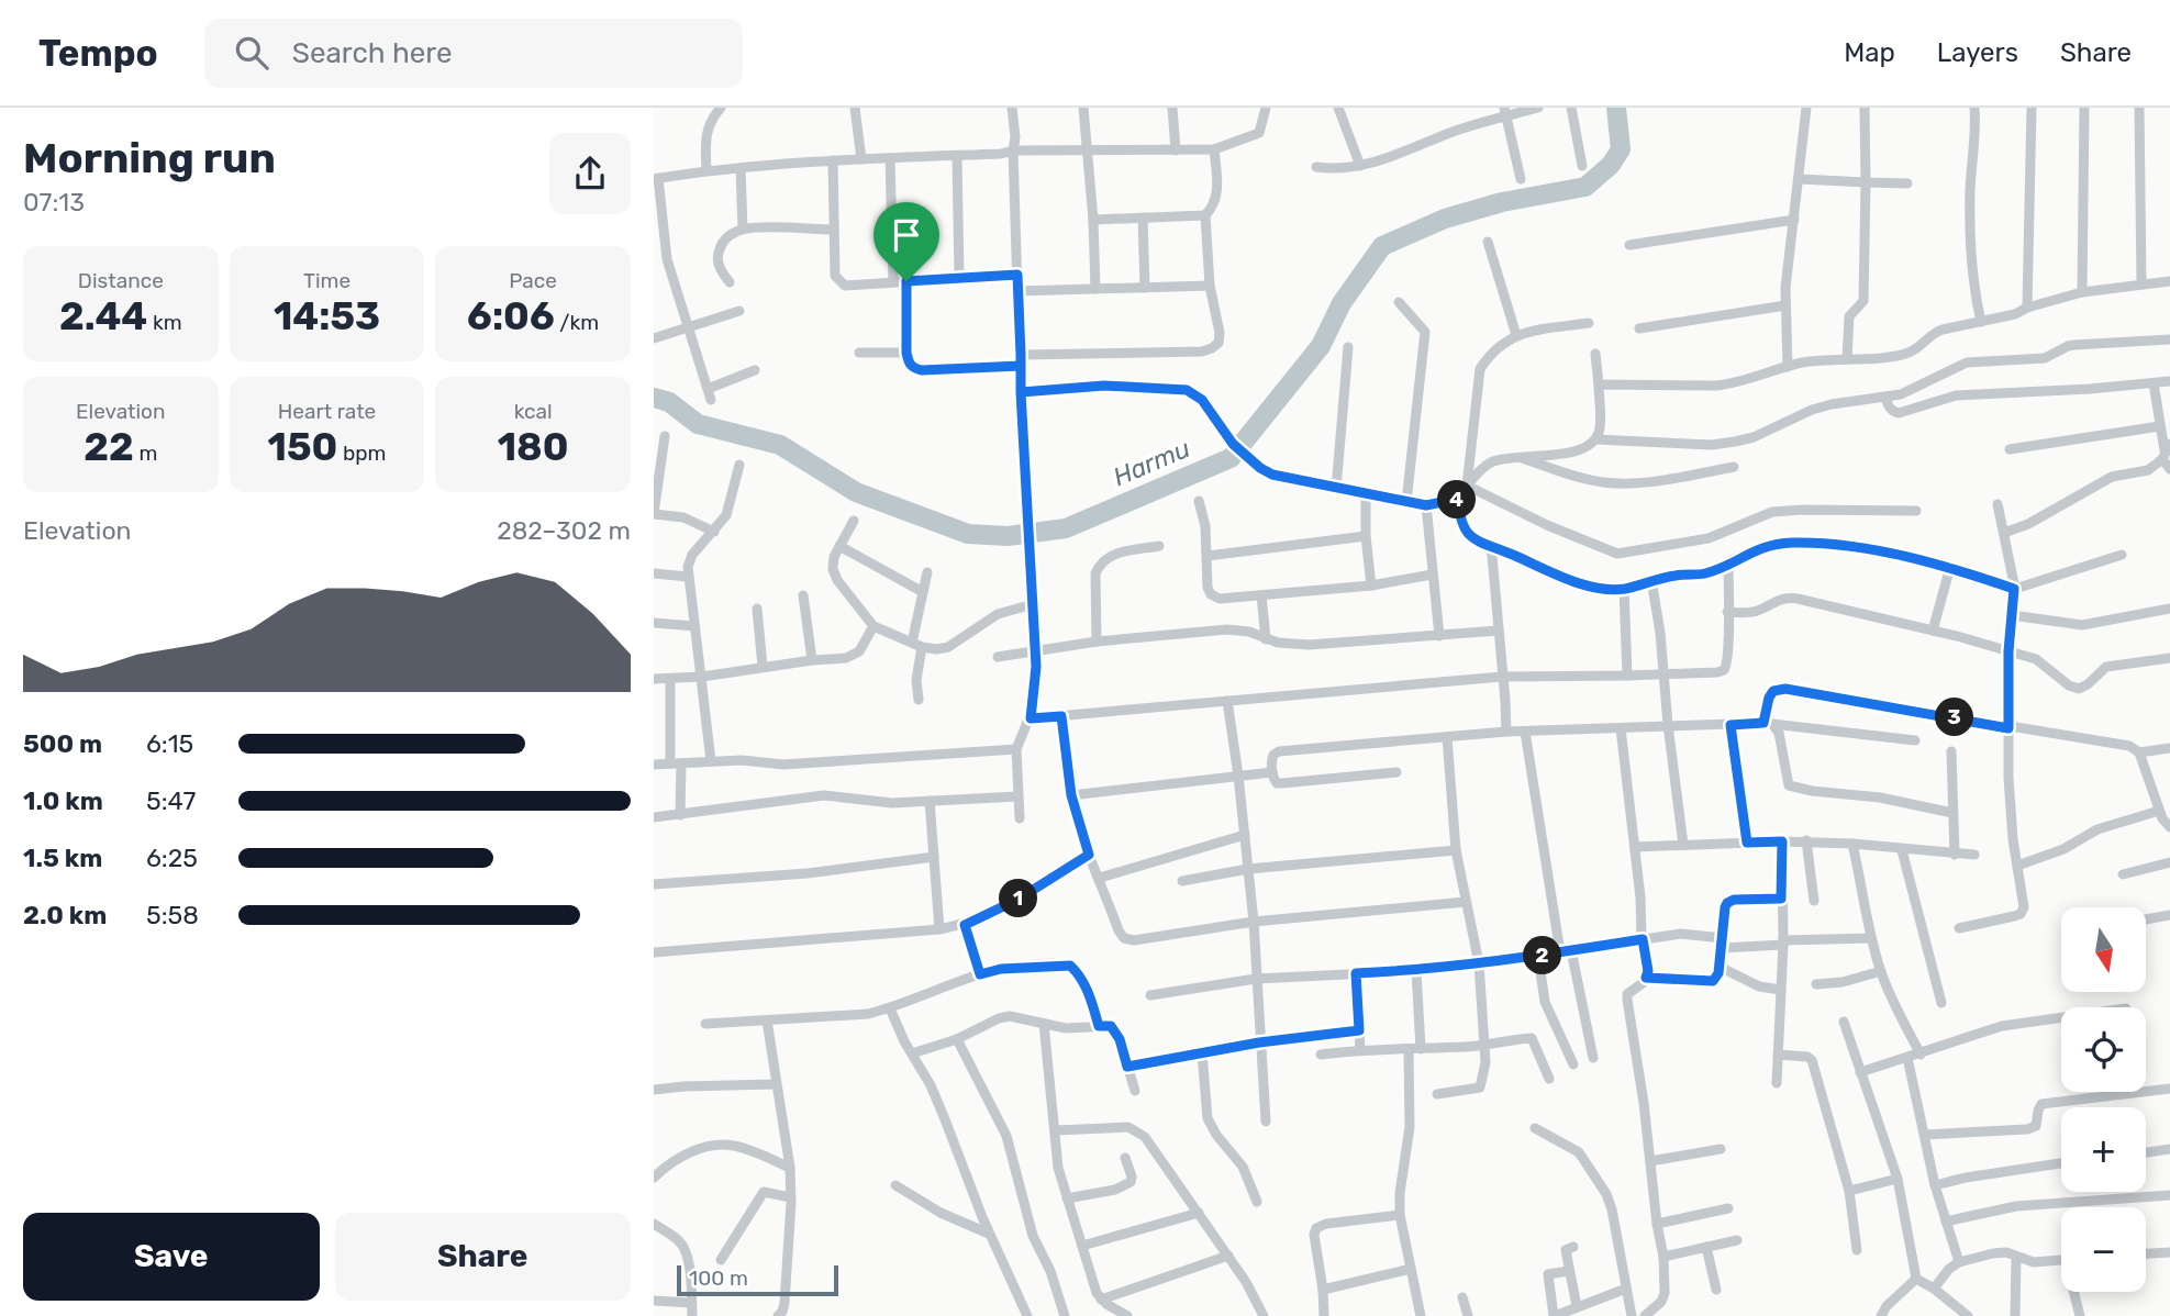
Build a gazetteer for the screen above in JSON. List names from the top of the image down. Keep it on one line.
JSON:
{"water":["Harmu"],"scale_bar":"100 m","north":"bottom","page":{"header":"Tempo","search":"Search here","nav":["Map","Layers","Share"],"heading":["Morning run","07:13"],"stats":[["Distance","2.44 km"],["Time","14:53"],["Pace","6:06 /km"],["Elevation","22 m"],["Heart rate","150 bpm"],["kcal","180"]],"pins":["4","3","1","2"],"chart":["Elevation","282–302 m"],"list":[{"name":"500 m","note":"6:15"},{"name":"1.0 km","note":"5:47"},{"name":"1.5 km","note":"6:25"},{"name":"2.0 km","note":"5:58"}],"map_buttons":["+","−"],"buttons":["Save","Share"],"scale":"100 m"}}
